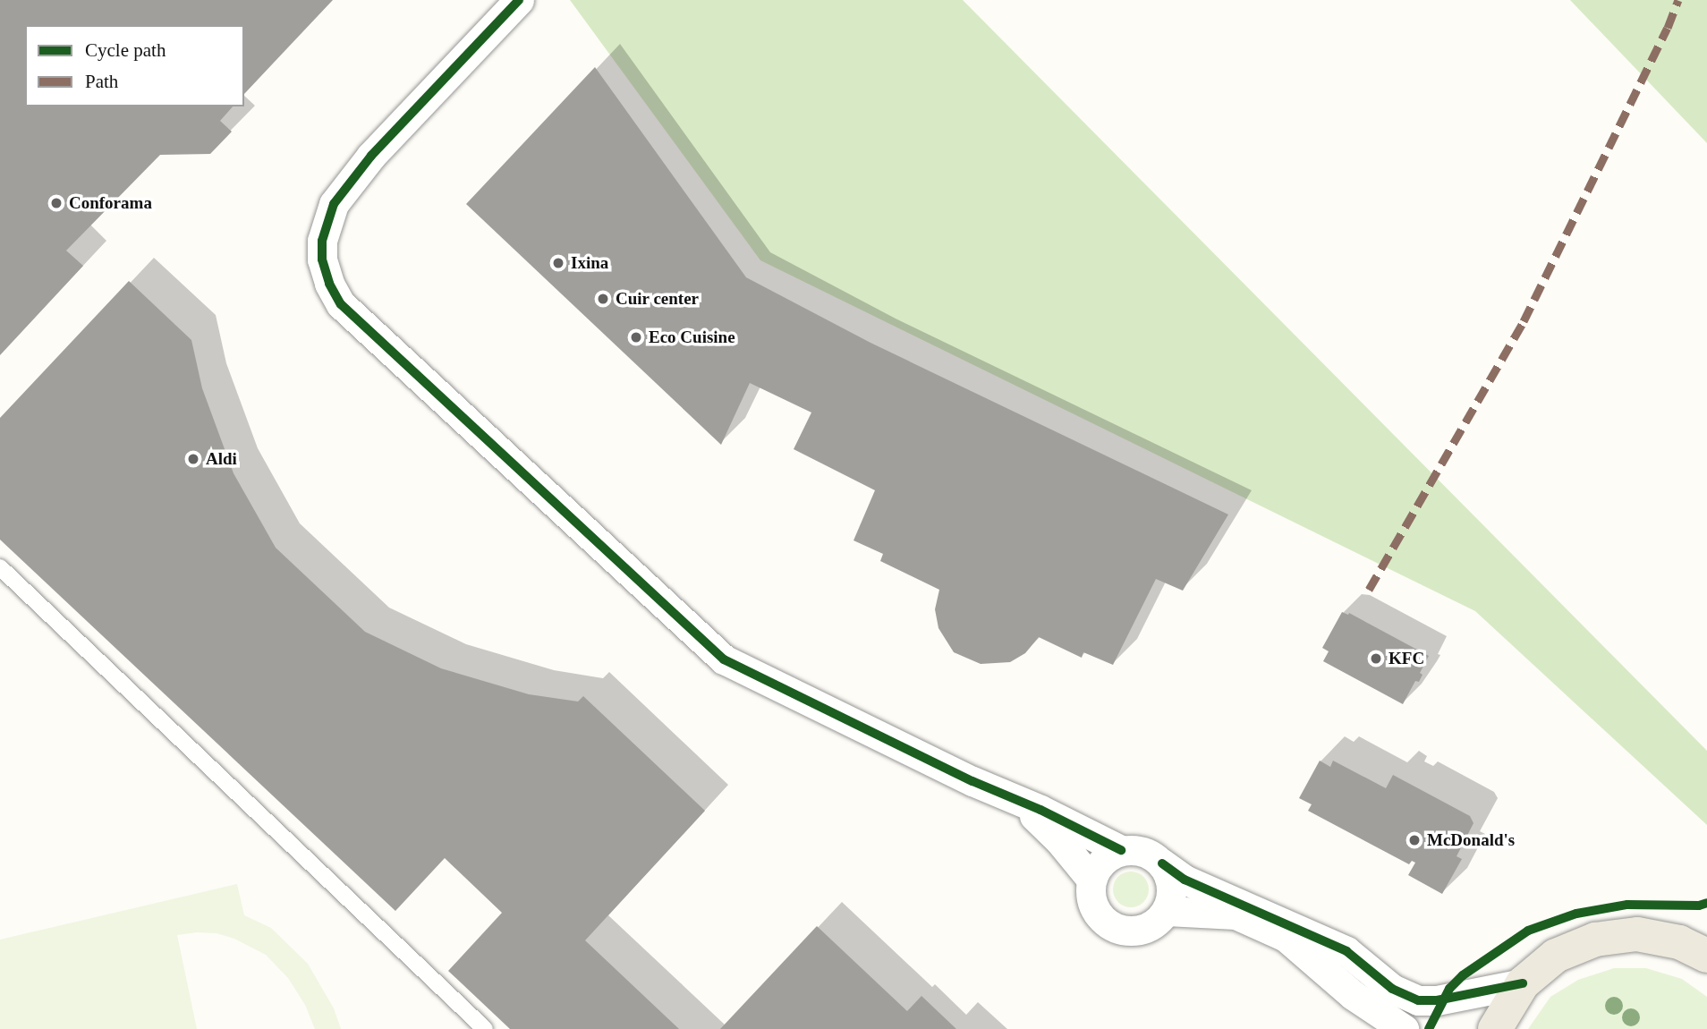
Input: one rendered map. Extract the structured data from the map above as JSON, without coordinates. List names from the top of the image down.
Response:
{
  "places": [
    "Conforama",
    "Ixina",
    "Cuir center",
    "Eco Cuisine",
    "Aldi",
    "KFC",
    "McDonald's"
  ],
  "legend": ["Cycle path", "Path"]
}
